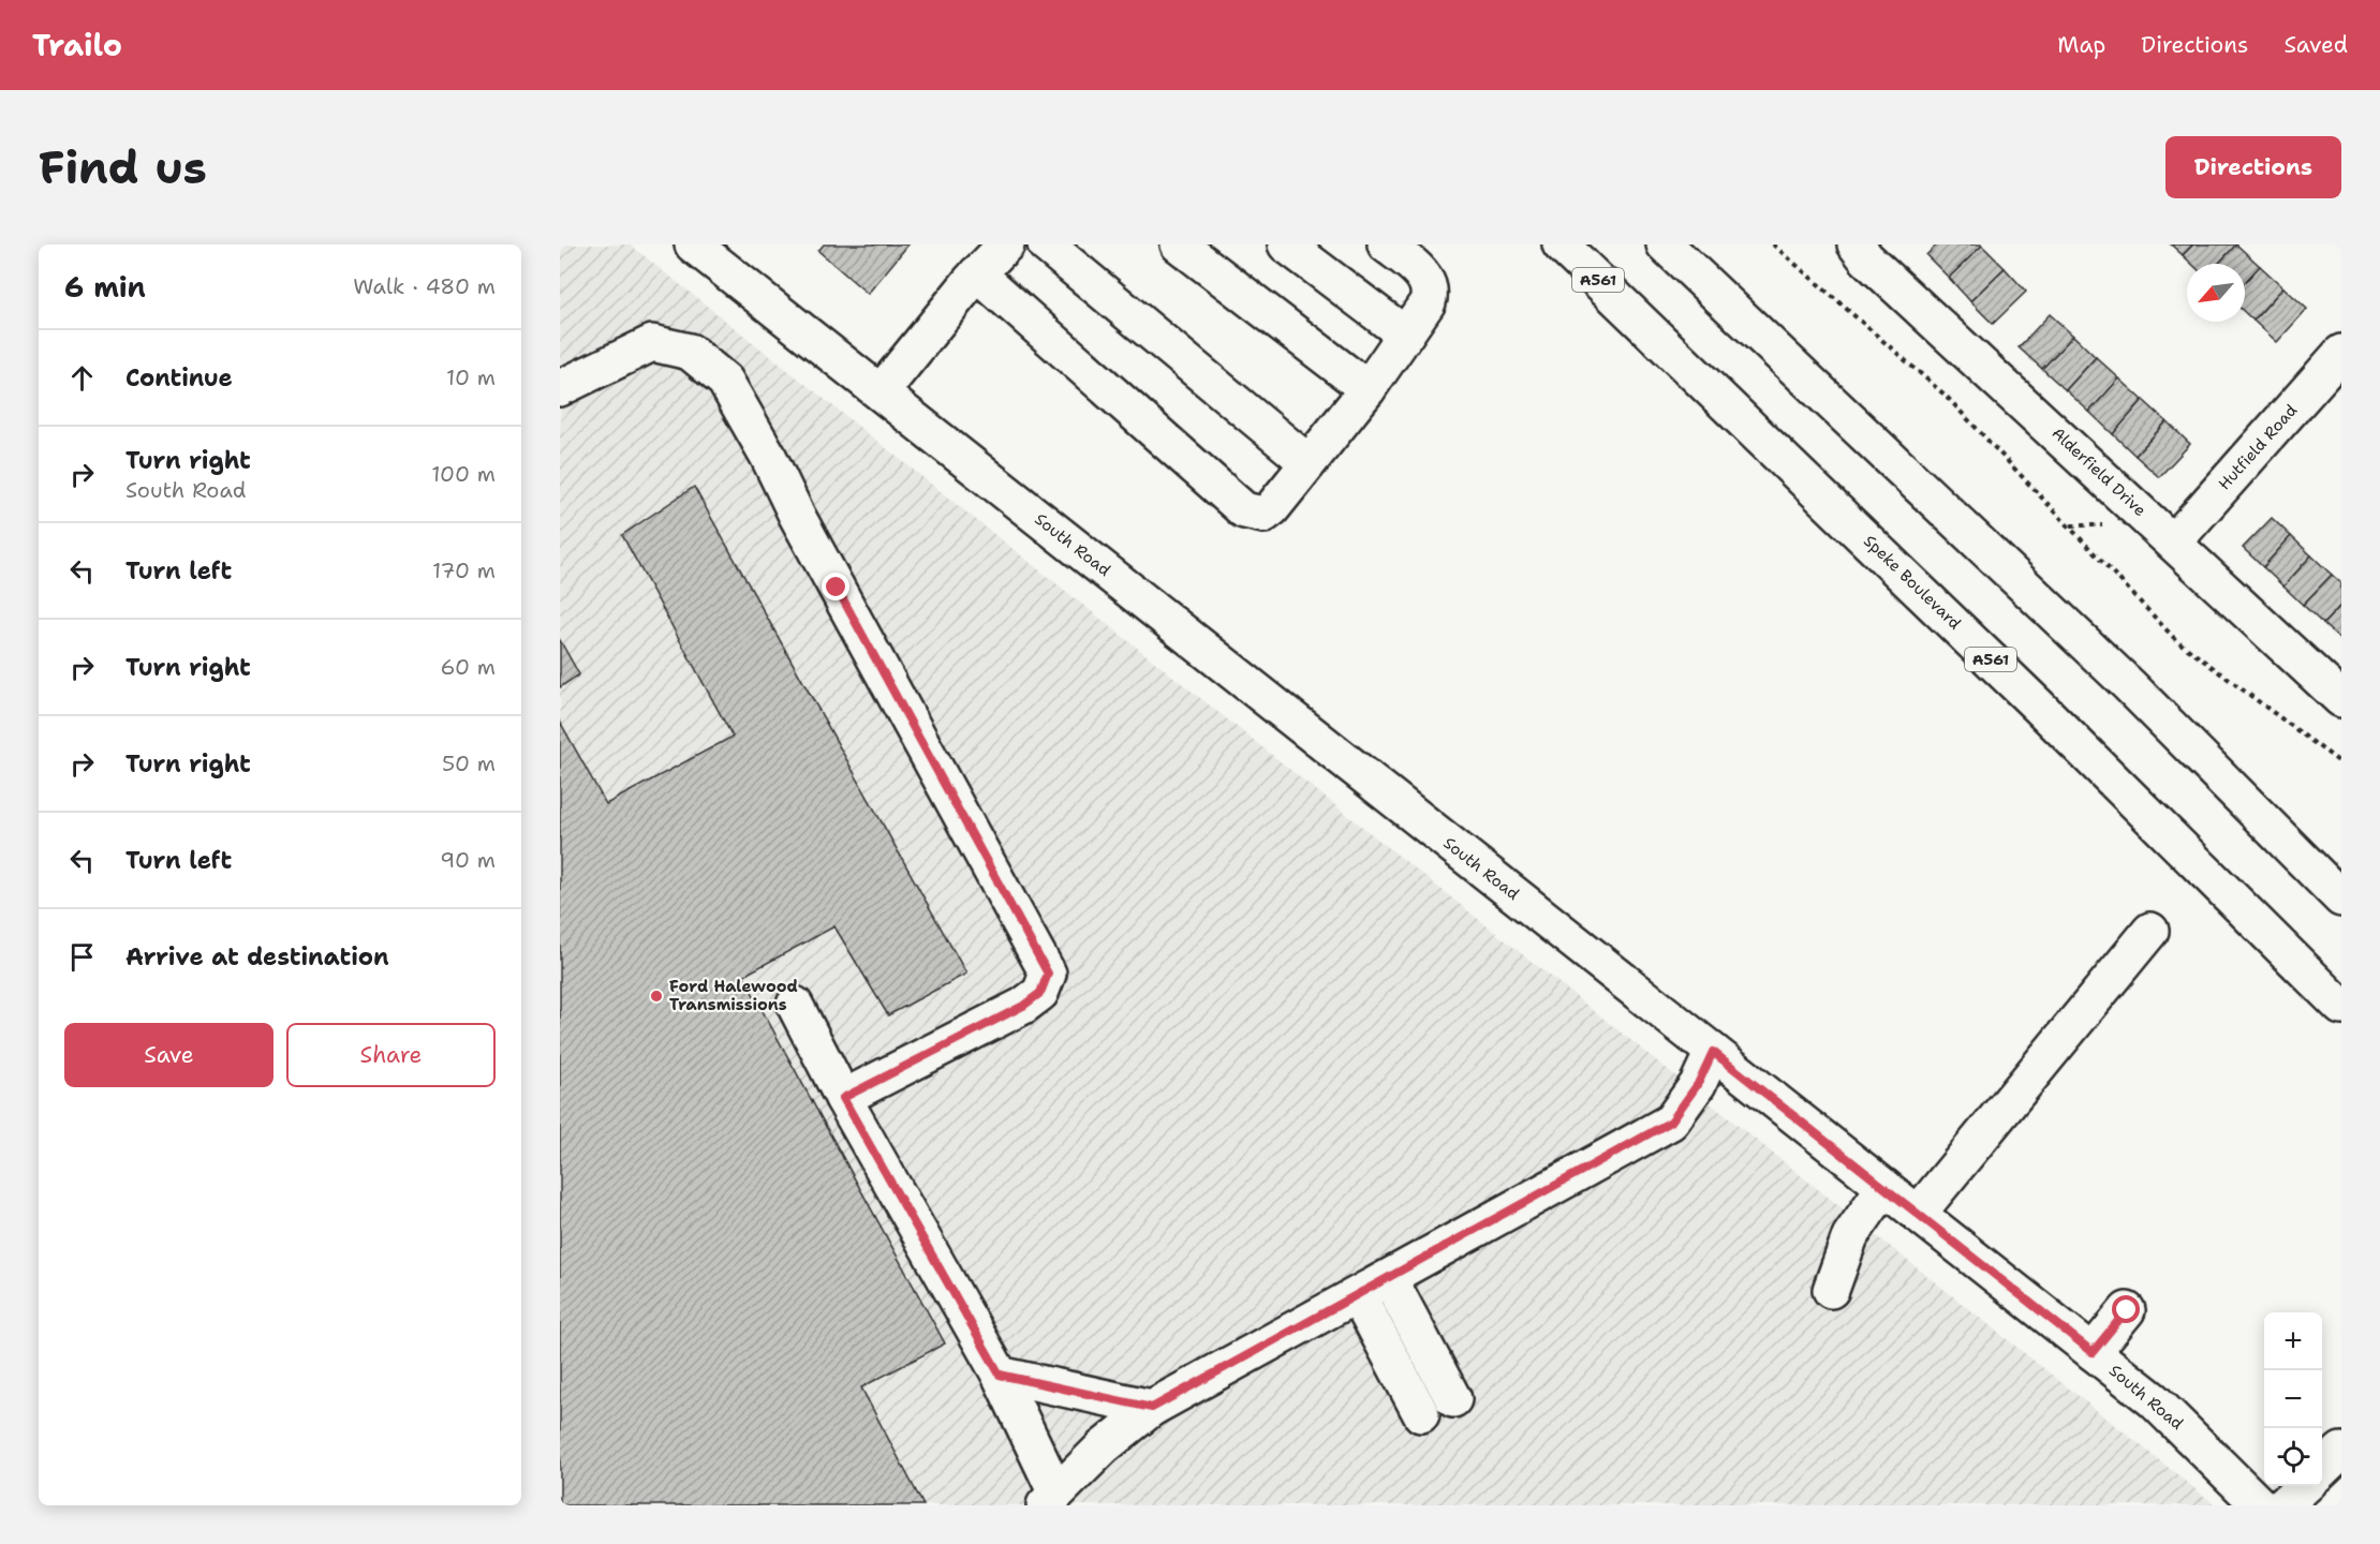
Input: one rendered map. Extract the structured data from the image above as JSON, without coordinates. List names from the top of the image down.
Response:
{
  "streets": {
    "main road": [
      "A561",
      "Hutfield Road",
      "Alderfield Drive",
      "South Road",
      "Speke Boulevard"
    ]
  },
  "crossings": [
    ["Hutfield Road", "Alderfield Drive"]
  ],
  "places": ["Ford Halewood Transmissions"],
  "north": "bottom left",
  "page": {
    "header": "Trailo",
    "nav": ["Map", "Directions", "Saved"],
    "buttons": [
      "Directions",
      ["Save", "Share"]
    ],
    "title": "Find us",
    "heading": ["6 min", "Walk · 480 m"],
    "list": [
      ["Continue", "10 m"],
      ["Turn right", "South Road", "100 m"],
      ["Turn left", "170 m"],
      ["Turn right", "60 m"],
      ["Turn right", "50 m"],
      ["Turn left", "90 m"],
      "Arrive at destination"
    ],
    "map_buttons": ["+", "−"]
  }
}
